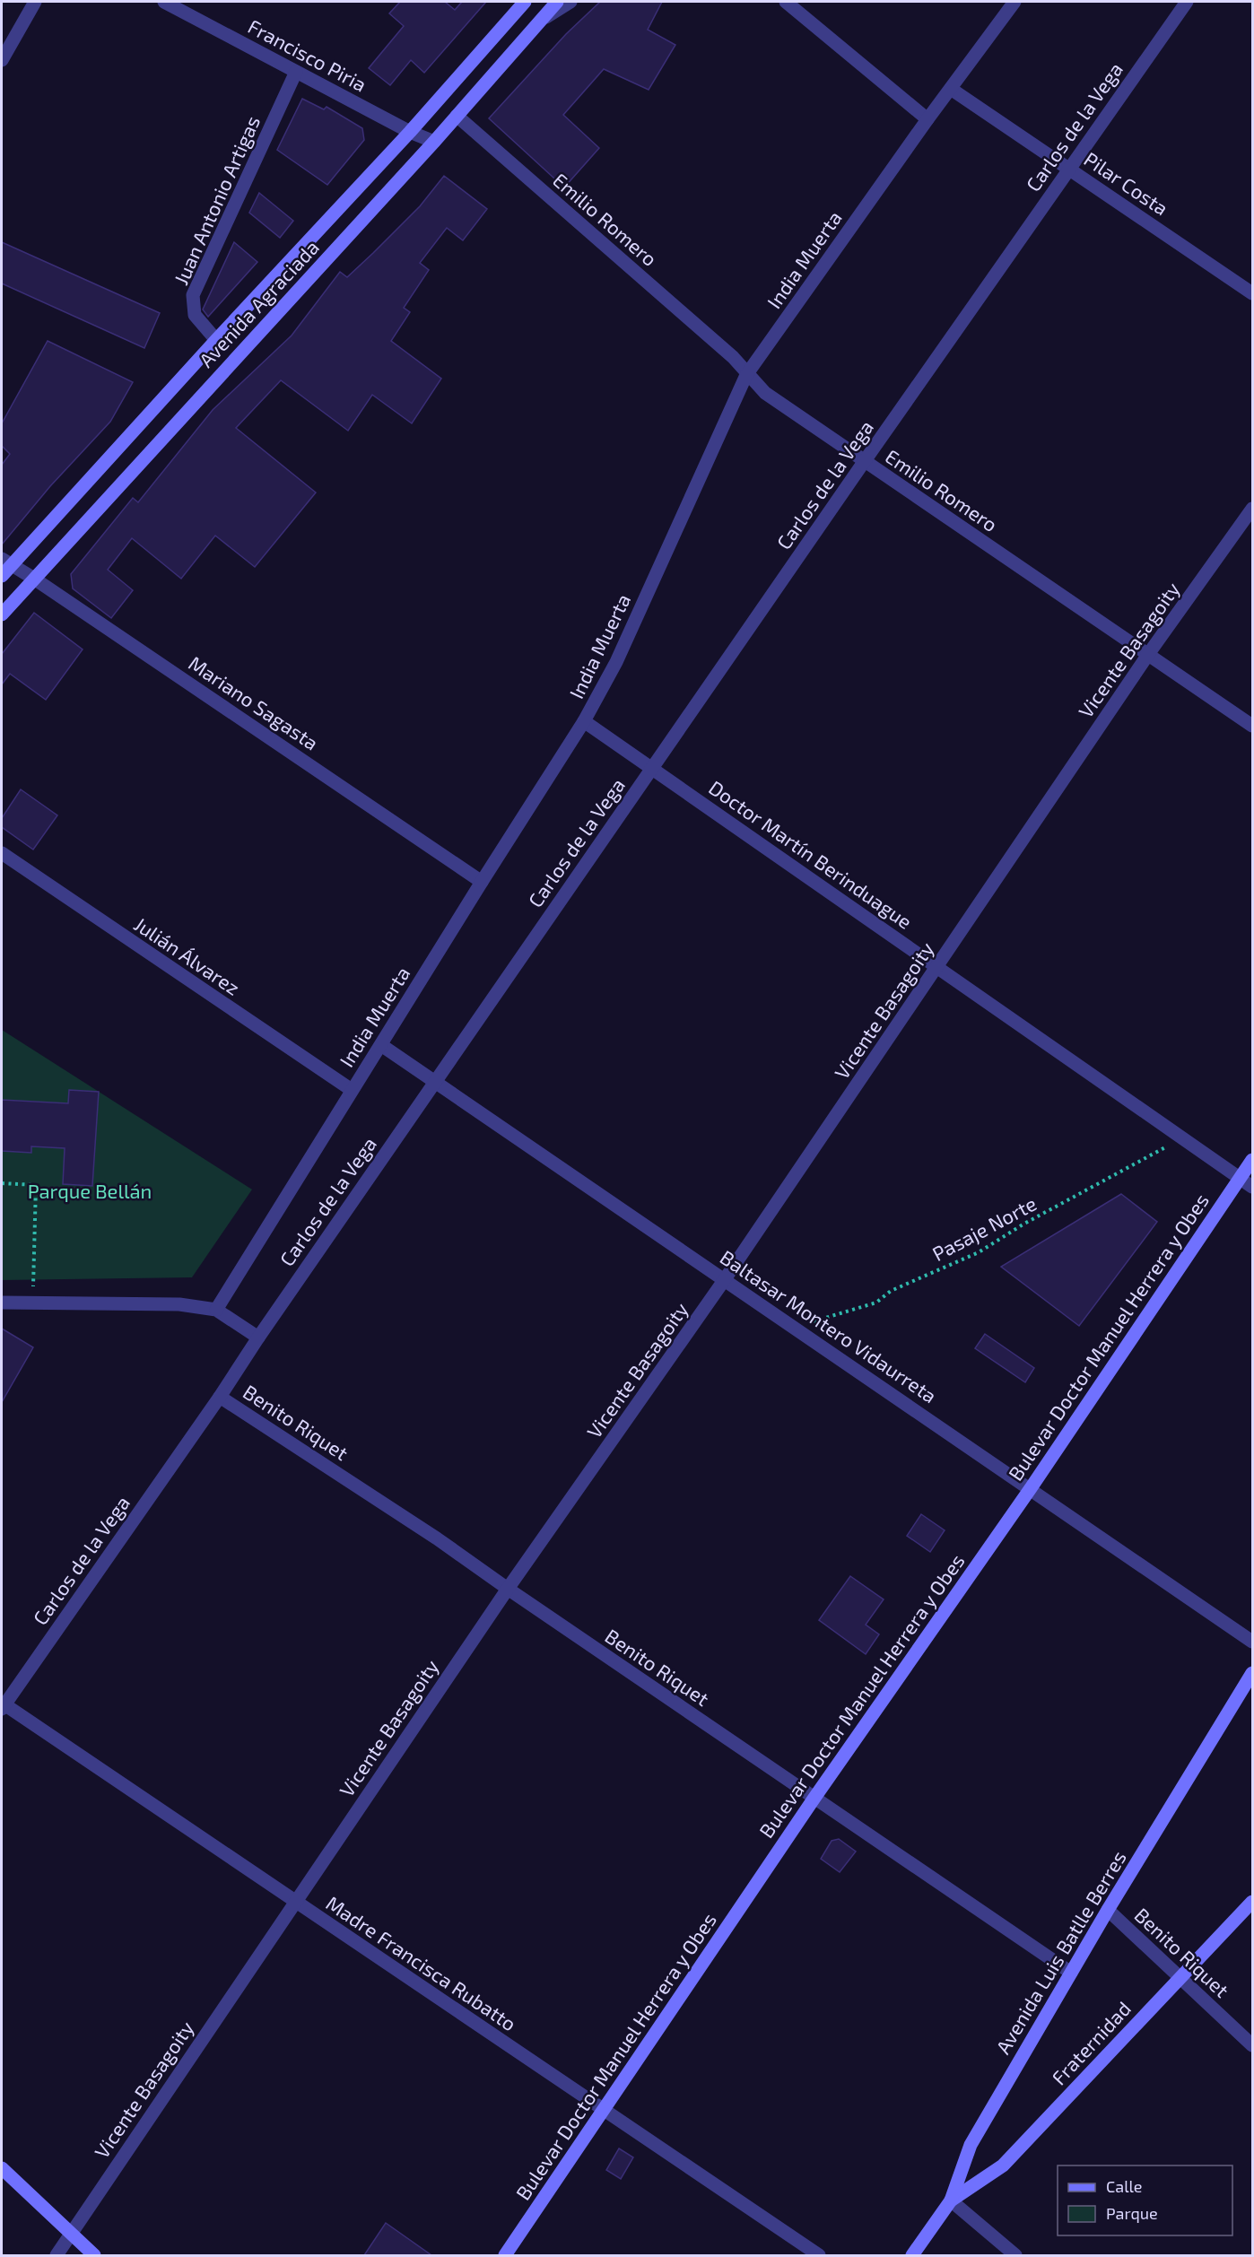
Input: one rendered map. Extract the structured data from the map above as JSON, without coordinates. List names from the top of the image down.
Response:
{
  "streets": {
    "street": [
      "Francisco Piria",
      "Carlos de la Vega",
      "Pilar Costa",
      "Juan Antonio Artigas",
      "Emilio Romero",
      "India Muerta",
      "Avenida Agraciada",
      "Vicente Basagoity",
      "Mariano Sagasta",
      "Doctor Martín Berinduague",
      "Julián Álvarez",
      "Baltasar Montero Vidaurreta",
      "Bulevar Doctor Manuel Herrera y Obes",
      "Benito Riquet",
      "Avenida Luis Batlle Berres",
      "Madre Francisca Rubatto",
      "Fraternidad"
    ],
    "path": ["Pasaje Norte"]
  },
  "crossings": [
    ["Francisco Piria", "Juan Antonio Artigas"],
    ["Francisco Piria", "Avenida Agraciada"],
    ["Carlos de la Vega", "Pilar Costa"],
    ["Carlos de la Vega", "Emilio Romero"],
    ["Carlos de la Vega", "Doctor Martín Berinduague"],
    ["Carlos de la Vega", "Baltasar Montero Vidaurreta"],
    ["Carlos de la Vega", "Benito Riquet"],
    ["Carlos de la Vega", "Madre Francisca Rubatto"],
    ["Pilar Costa", "India Muerta"],
    ["Juan Antonio Artigas", "Avenida Agraciada"],
    ["Emilio Romero", "India Muerta"],
    ["Emilio Romero", "Avenida Agraciada"],
    ["Emilio Romero", "Vicente Basagoity"],
    ["India Muerta", "Mariano Sagasta"],
    ["India Muerta", "Doctor Martín Berinduague"],
    ["India Muerta", "Julián Álvarez"],
    ["India Muerta", "Baltasar Montero Vidaurreta"],
    ["Avenida Agraciada", "Mariano Sagasta"],
    ["Vicente Basagoity", "Doctor Martín Berinduague"],
    ["Vicente Basagoity", "Baltasar Montero Vidaurreta"],
    ["Vicente Basagoity", "Benito Riquet"],
    ["Vicente Basagoity", "Madre Francisca Rubatto"],
    ["Doctor Martín Berinduague", "Pasaje Norte"],
    ["Doctor Martín Berinduague", "Bulevar Doctor Manuel Herrera y Obes"],
    ["Pasaje Norte", "Baltasar Montero Vidaurreta"],
    ["Baltasar Montero Vidaurreta", "Bulevar Doctor Manuel Herrera y Obes"],
    ["Bulevar Doctor Manuel Herrera y Obes", "Benito Riquet"],
    ["Bulevar Doctor Manuel Herrera y Obes", "Madre Francisca Rubatto"],
    ["Benito Riquet", "Avenida Luis Batlle Berres"],
    ["Benito Riquet", "Fraternidad"],
    ["Avenida Luis Batlle Berres", "Fraternidad"]
  ],
  "parks": ["Parque Bellán"],
  "legend": ["Calle", "Parque"]
}
